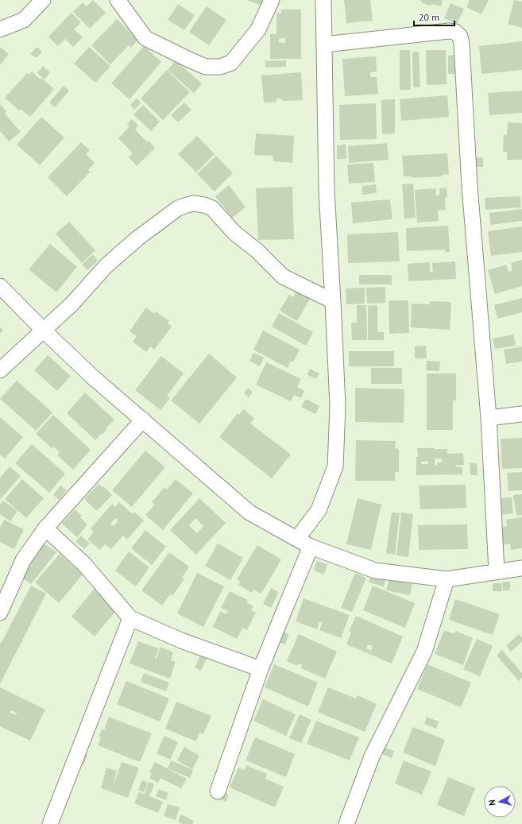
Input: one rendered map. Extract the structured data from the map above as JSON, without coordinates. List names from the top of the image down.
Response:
{
  "scale_bar": "20 m",
  "north": "left"
}
